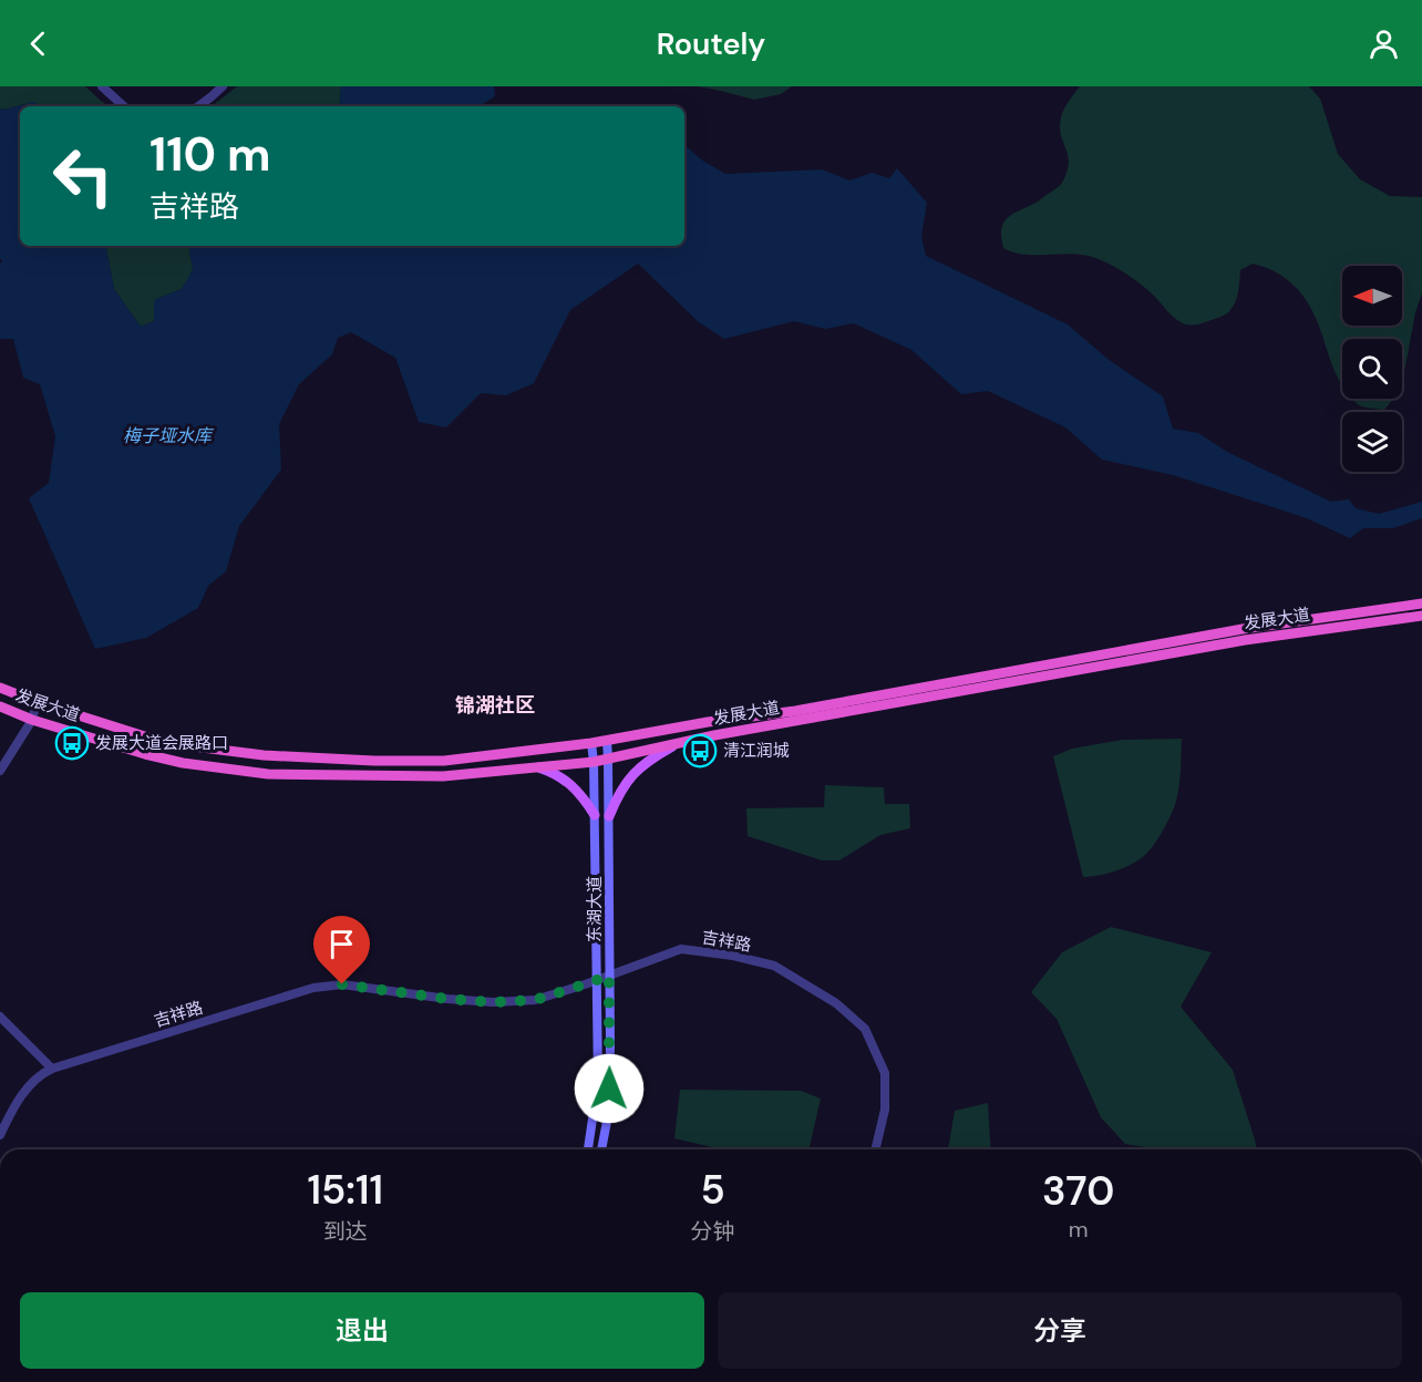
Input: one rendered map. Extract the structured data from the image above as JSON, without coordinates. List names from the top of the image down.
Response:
{
  "streets": {
    "highway": ["发展大道"],
    "main road": ["东湖大道"],
    "street": ["吉祥路"]
  },
  "crossings": [
    ["发展大道", "东湖大道"],
    ["东湖大道", "吉祥路"]
  ],
  "districts": ["锦湖社区"],
  "water": ["梅子垭水库"],
  "places": {
    "bus stop": ["发展大道会展路口", "清江润城"]
  },
  "north": "left",
  "page": {
    "header": "Routely",
    "turn": ["110 m", "吉祥路"],
    "eta": [
      "15:11",
      "到达",
      "5",
      "分钟",
      "370",
      "m"
    ],
    "buttons": ["退出", "分享"]
  }
}
